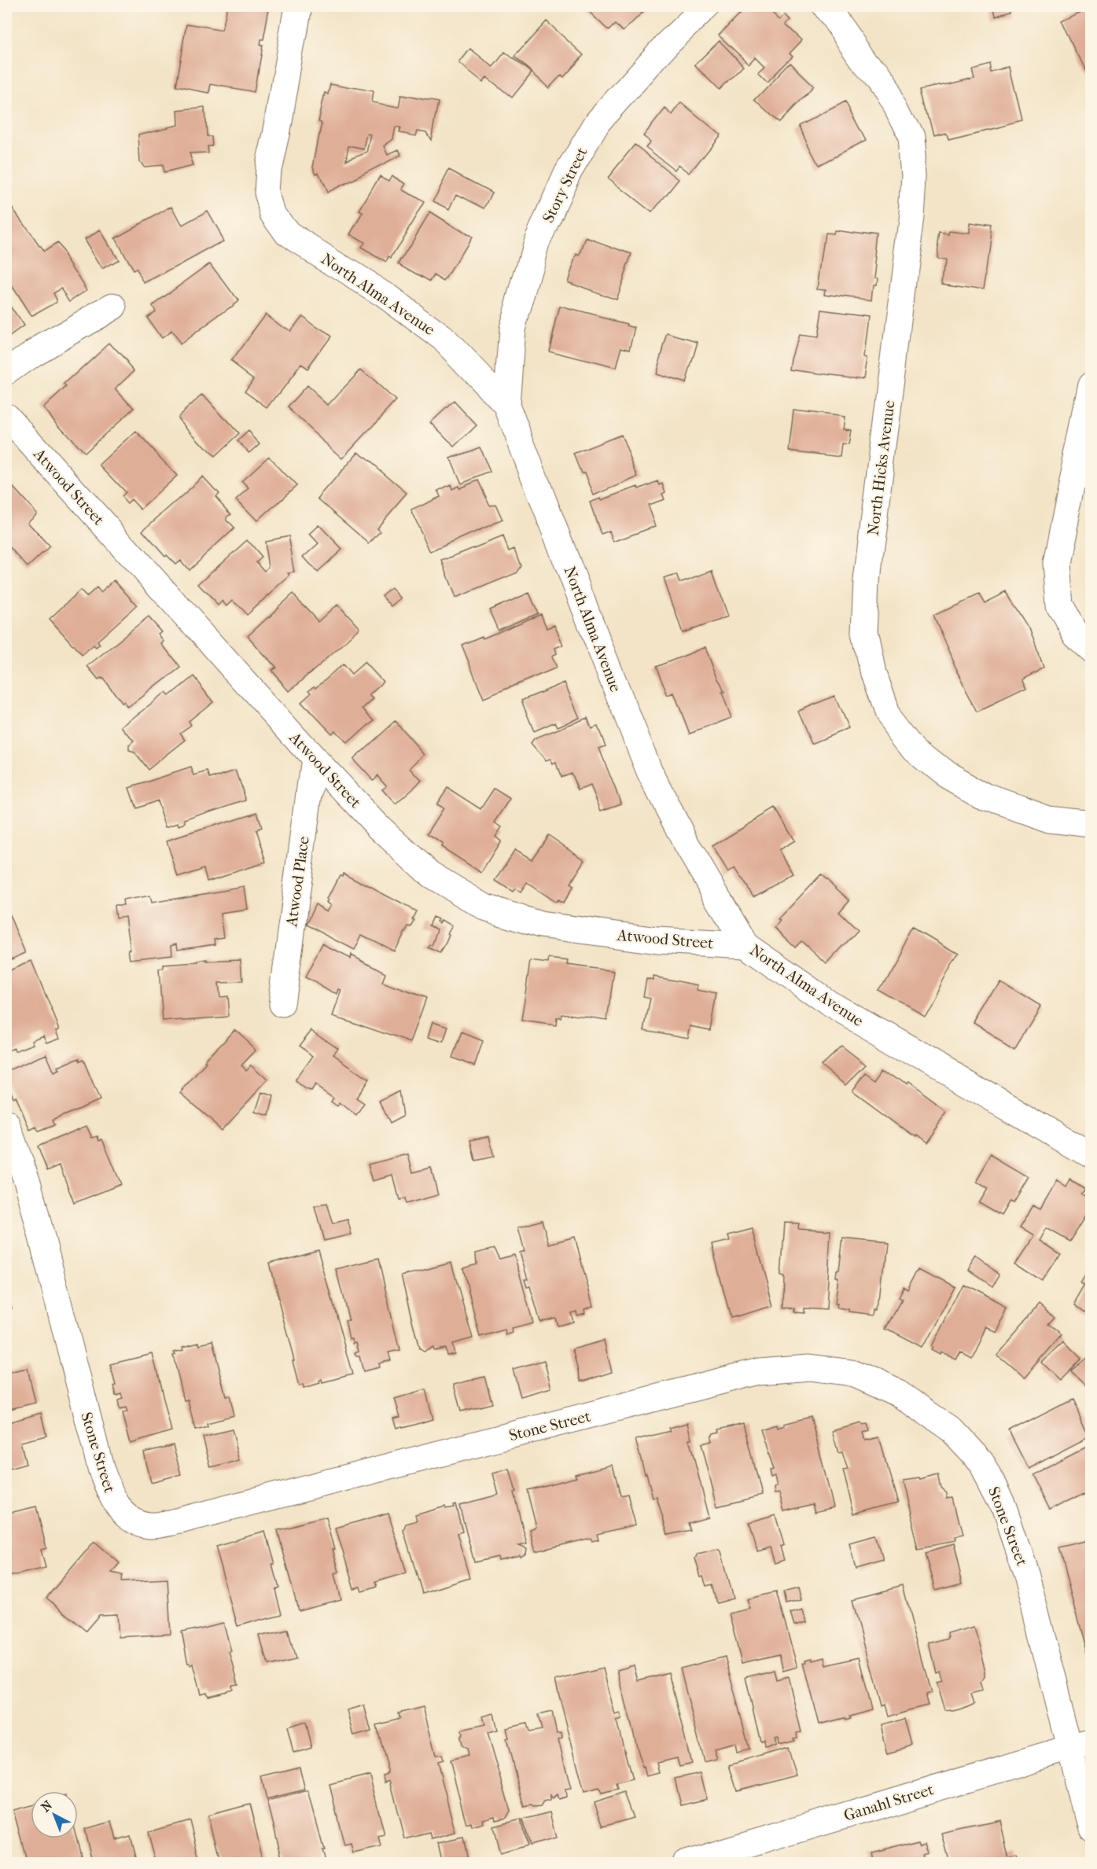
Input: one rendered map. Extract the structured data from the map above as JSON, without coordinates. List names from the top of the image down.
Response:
{
  "streets": {
    "street": [
      "Story Street",
      "North Alma Avenue",
      "North Hicks Avenue",
      "Atwood Street",
      "Atwood Place",
      "Stone Street",
      "Ganahl Street"
    ]
  },
  "crossings": [
    ["Story Street", "North Alma Avenue"],
    ["North Alma Avenue", "Atwood Street"],
    ["Atwood Street", "Atwood Place"],
    ["Stone Street", "Ganahl Street"]
  ],
  "north": "top left"
}
